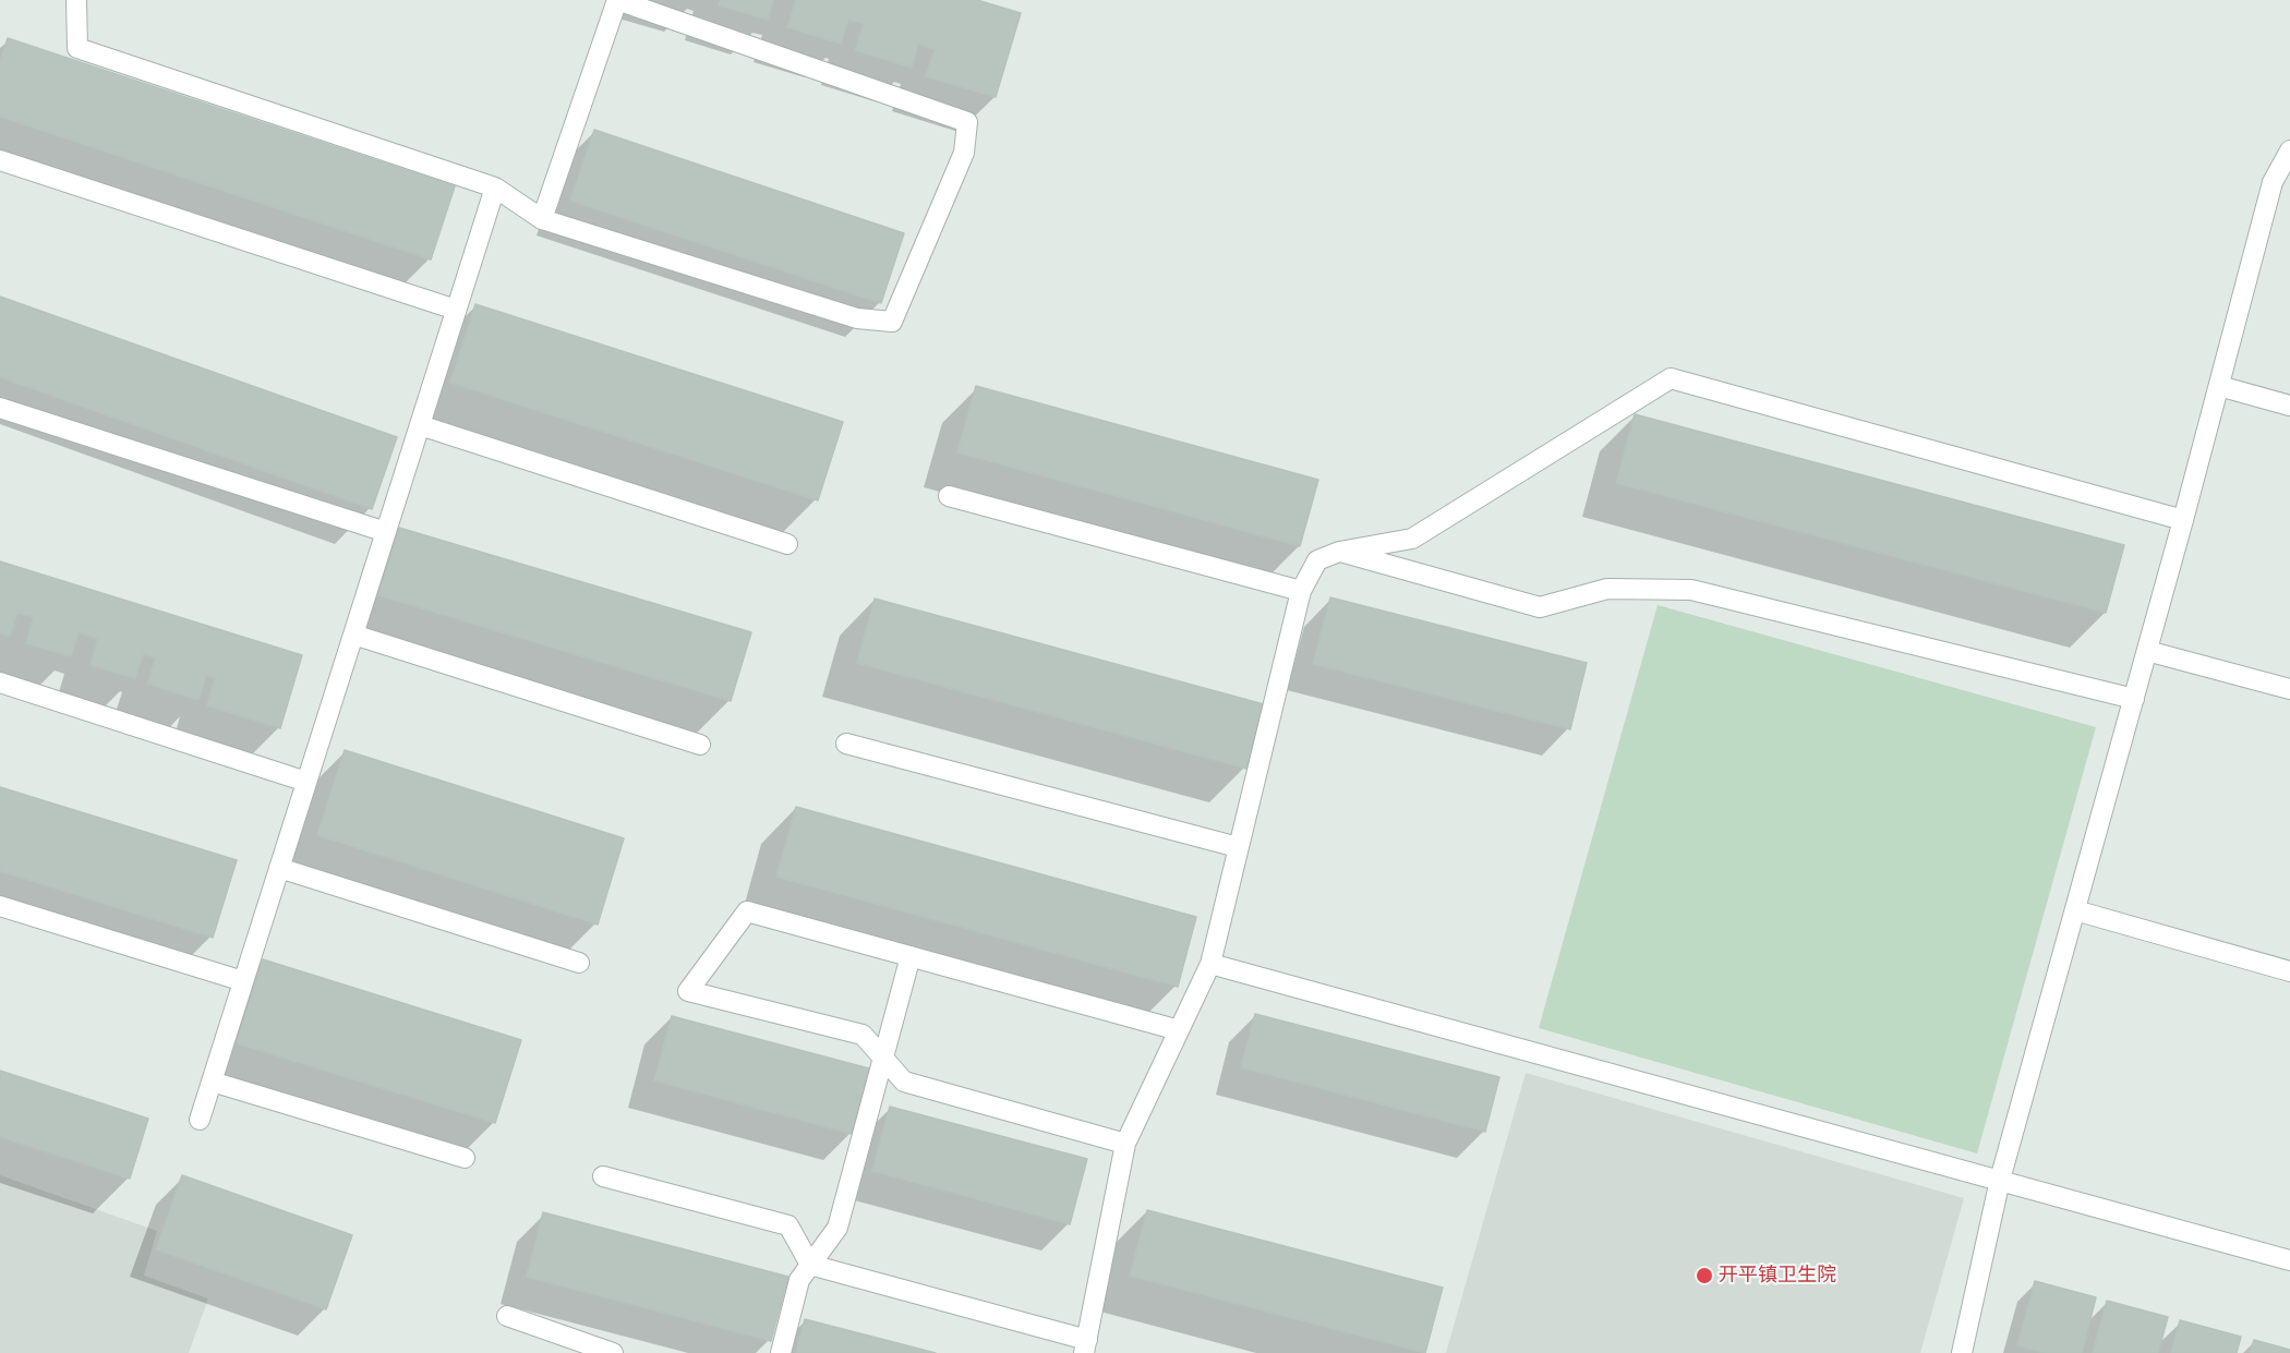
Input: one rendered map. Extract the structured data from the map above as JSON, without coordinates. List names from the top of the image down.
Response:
{
  "places": ["开平镇卫生院"]
}
